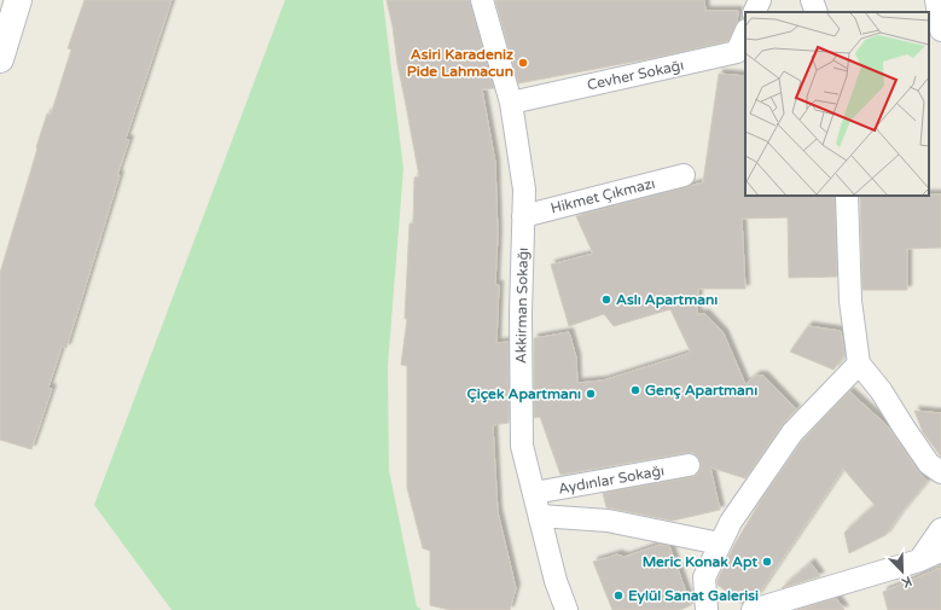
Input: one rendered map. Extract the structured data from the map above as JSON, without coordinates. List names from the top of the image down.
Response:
{
  "streets": {
    "street": [
      "Cevher Sokağı",
      "Hikmet Çıkmazı",
      "Akkirman Sokağı",
      "Aydınlar Sokağı"
    ]
  },
  "crossings": [
    ["Cevher Sokağı", "Akkirman Sokağı"],
    ["Hikmet Çıkmazı", "Akkirman Sokağı"],
    ["Akkirman Sokağı", "Aydınlar Sokağı"]
  ],
  "places": [
    "Asiri Karadeniz Pide Lahmacun",
    "Aslı Apartmanı",
    "Genç Apartmanı",
    "Çiçek Apartmanı",
    "Meric Konak Apt",
    "Eylül Sanat Galerisi"
  ],
  "north": "bottom right"
}
